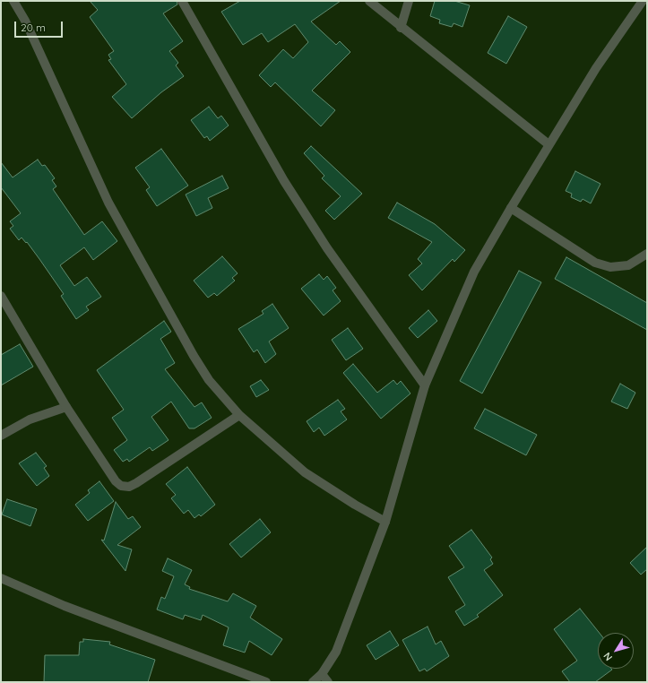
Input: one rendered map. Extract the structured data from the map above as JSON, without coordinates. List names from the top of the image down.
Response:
{
  "scale_bar": "20 m",
  "north": "bottom left"
}
